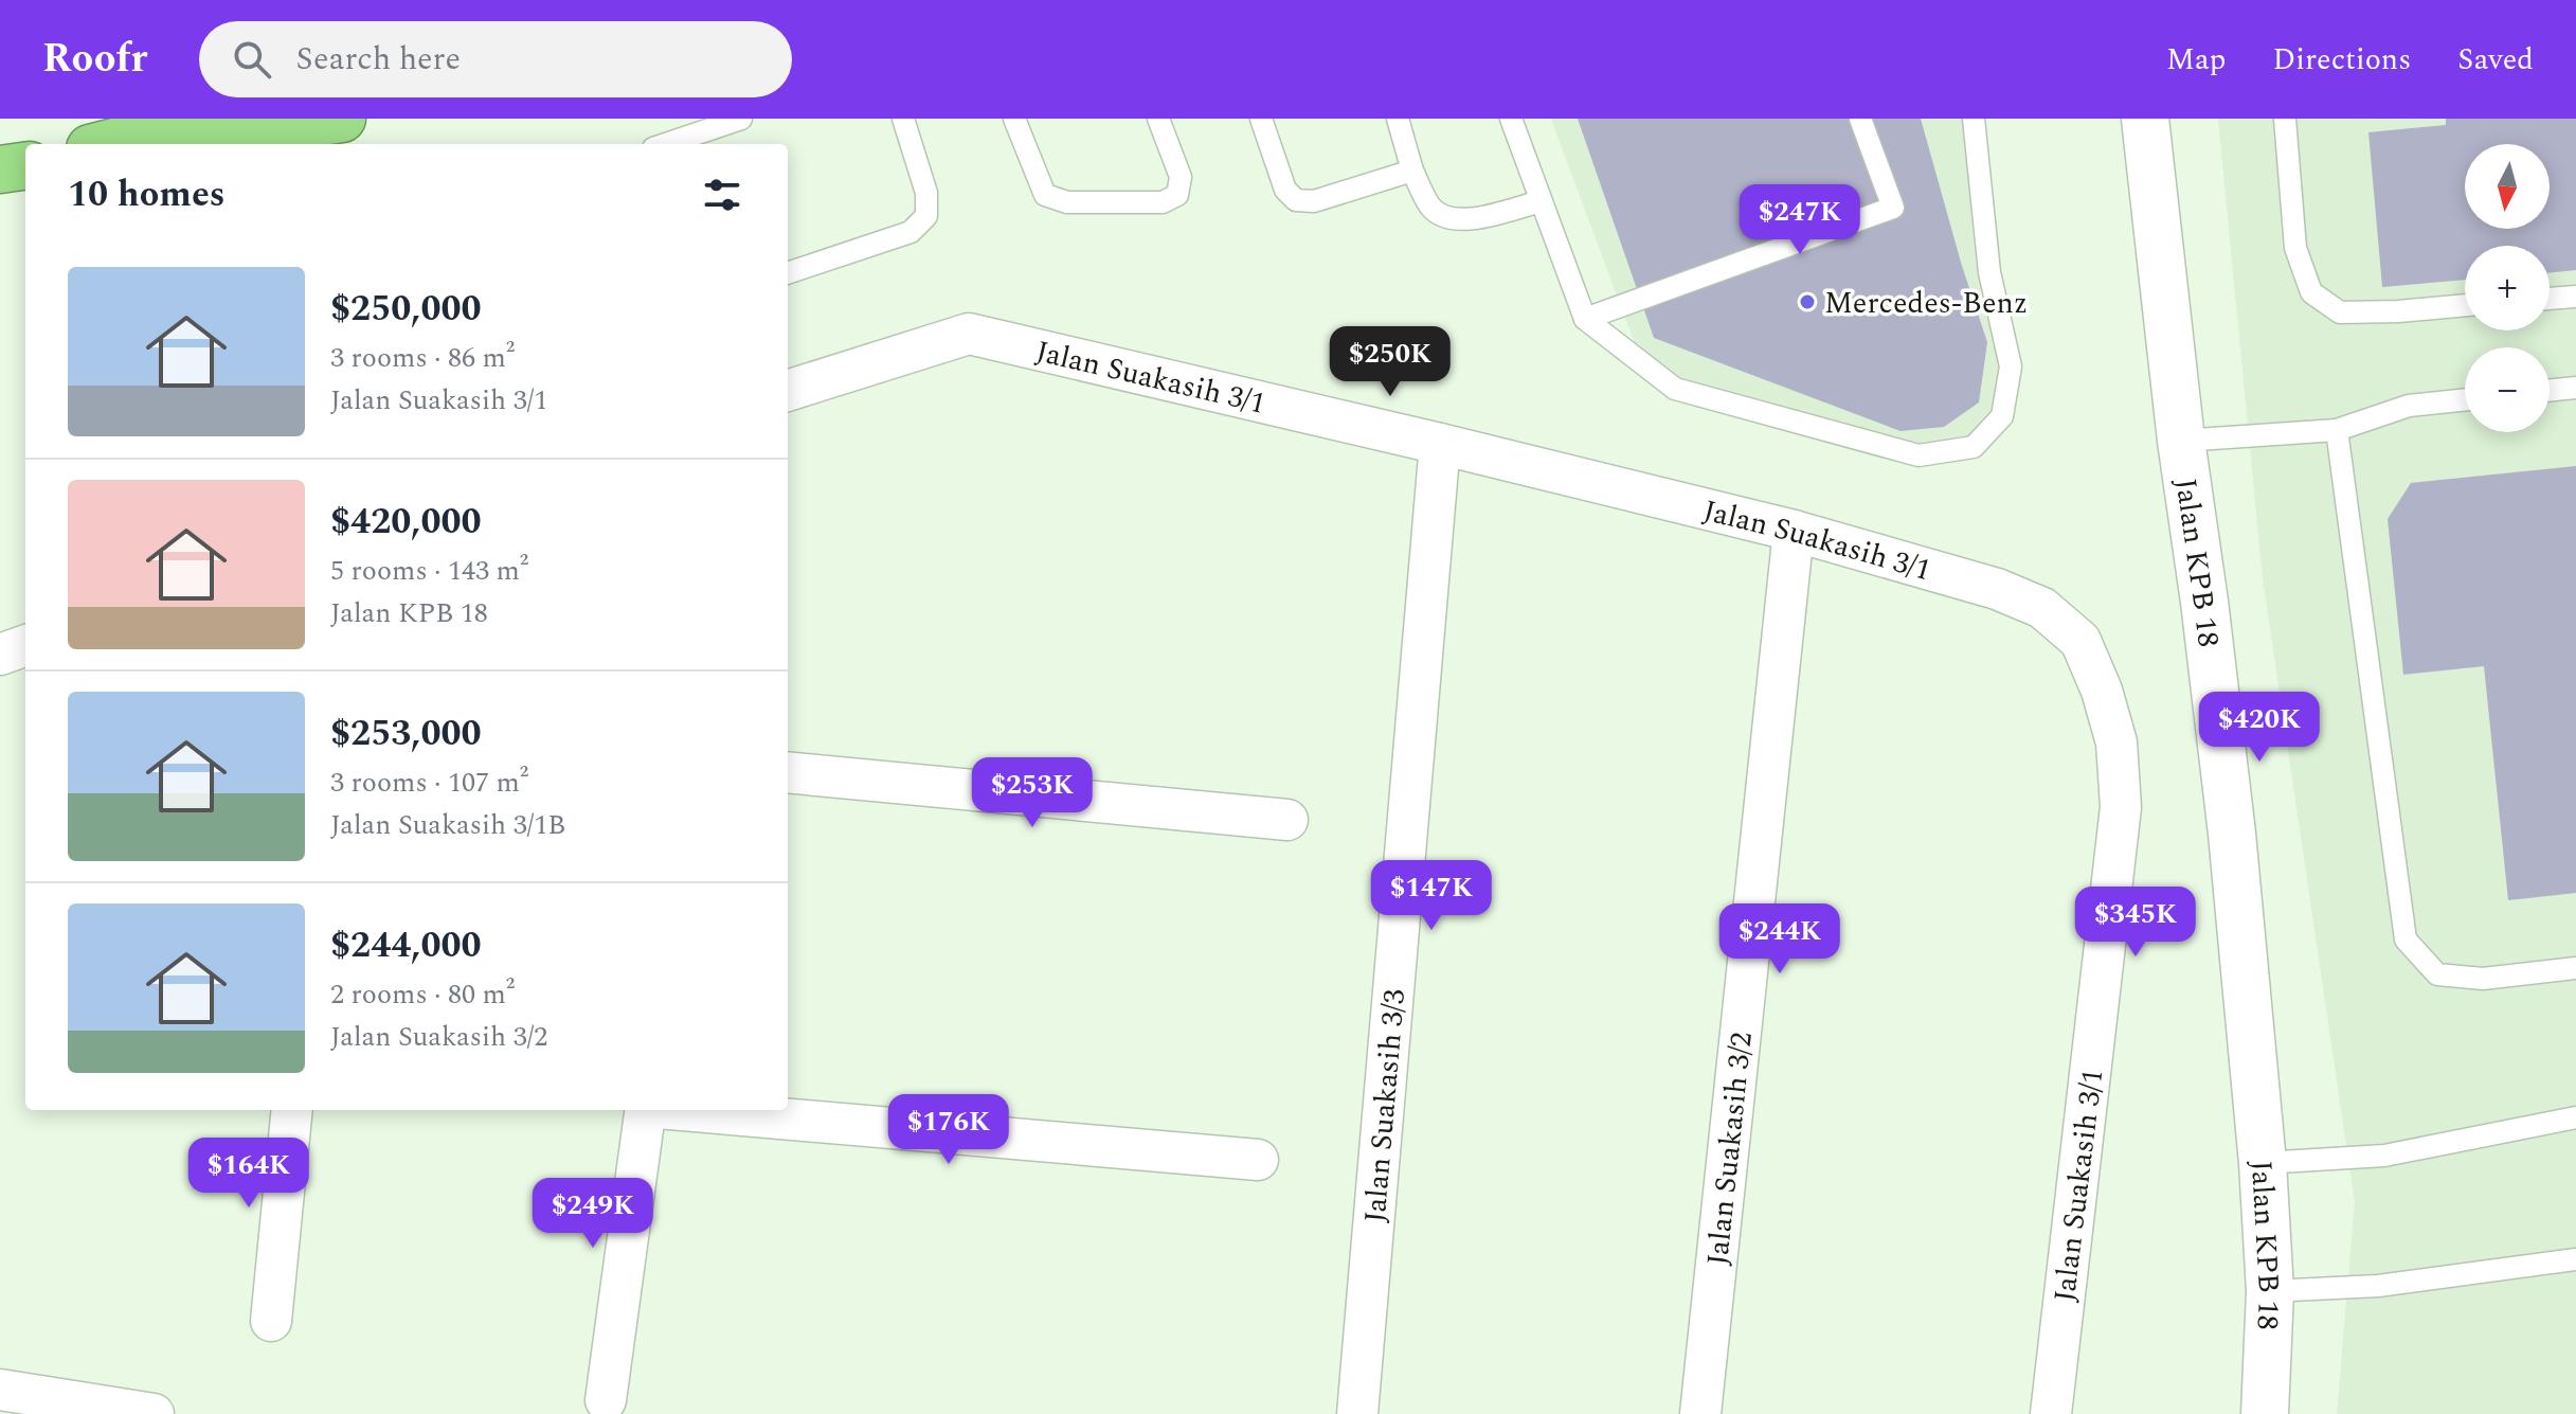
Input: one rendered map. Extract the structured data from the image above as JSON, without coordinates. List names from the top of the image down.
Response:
{
  "streets": {
    "street": [
      "Jalan Suakasih 3/1",
      "Jalan KPB 18",
      "Jalan Suakasih 3/3",
      "Jalan Suakasih 3/2"
    ]
  },
  "crossings": [
    ["Jalan Suakasih 3/1", "Jalan Suakasih 3/3"],
    ["Jalan Suakasih 3/1", "Jalan Suakasih 3/2"]
  ],
  "places": ["Mercedes-Benz"],
  "north": "bottom",
  "page": {
    "header": "Roofr",
    "search": "Search here",
    "nav": ["Map", "Directions", "Saved"],
    "map_buttons": ["+", "−"],
    "heading": "10 homes",
    "price": [
      "$247K",
      "$250K",
      "$420K",
      "$253K",
      "$147K",
      "$345K",
      "$244K",
      "$176K",
      "$164K",
      "$249K"
    ],
    "list": [
      {
        "name": "$250,000",
        "note": "3 rooms · 86 m² · Jalan Suakasih 3/1"
      },
      {
        "name": "$420,000",
        "note": "5 rooms · 143 m² · Jalan KPB 18"
      },
      {
        "name": "$253,000",
        "note": "3 rooms · 107 m² · Jalan Suakasih 3/1B"
      },
      {
        "name": "$244,000",
        "note": "2 rooms · 80 m² · Jalan Suakasih 3/2"
      }
    ]
  }
}
